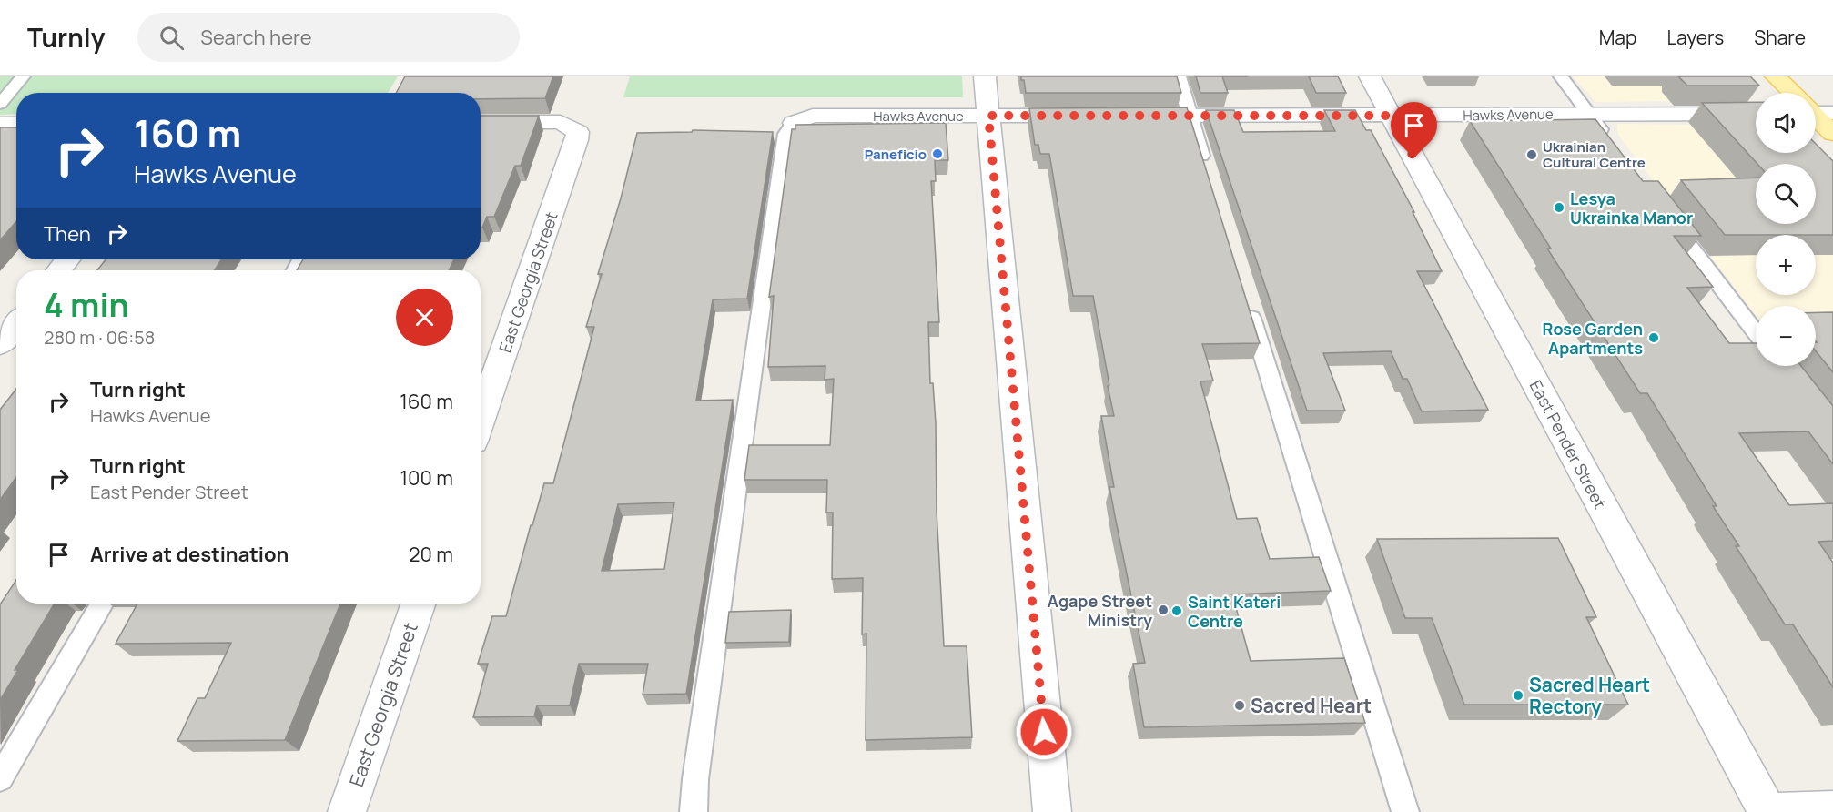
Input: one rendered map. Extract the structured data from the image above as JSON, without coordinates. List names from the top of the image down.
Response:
{
  "streets": {
    "street": ["Hawks Avenue", "East Georgia Street", "East Pender Street"]
  },
  "crossings": [
    ["Hawks Avenue", "East Pender Street"]
  ],
  "places": [
    "Paneficio",
    "Ukrainian Cultural Centre",
    "Lesya Ukrainka Manor",
    "Rose Garden Apartments",
    "Agape Street Ministry",
    "Saint Kateri Centre",
    "Sacred Heart Rectory",
    "Sacred Heart"
  ],
  "page": {
    "header": "Turnly",
    "search": "Search here",
    "nav": ["Map", "Layers", "Share"],
    "map_buttons": ["+", "−"],
    "turn": ["160 m", "Hawks Avenue"],
    "then": "Then",
    "heading": ["4 min", "280 m · 06:58"],
    "list": [
      {
        "name": "Turn right",
        "note": "Hawks Avenue",
        "value": "160 m"
      },
      {
        "name": "Turn right",
        "note": "East Pender Street",
        "value": "100 m"
      },
      {
        "name": "Arrive at destination",
        "value": "20 m"
      }
    ]
  }
}
